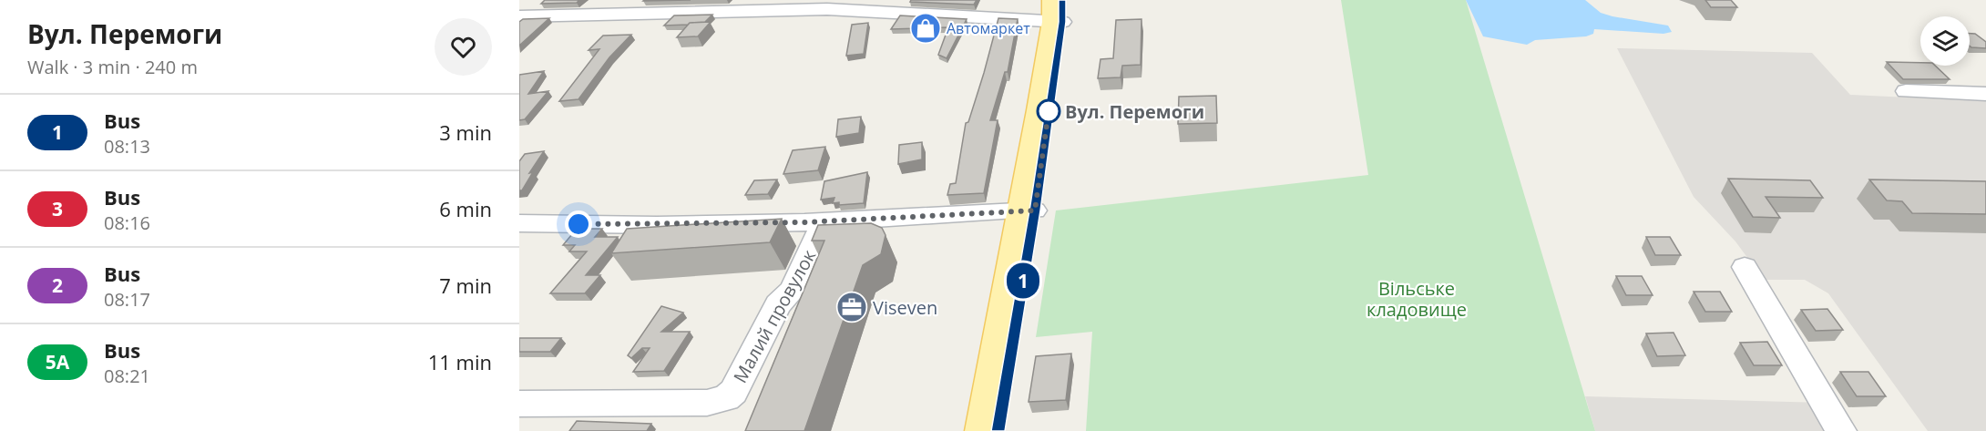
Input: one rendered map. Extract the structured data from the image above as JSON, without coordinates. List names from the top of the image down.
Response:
{
  "streets": {
    "street": ["Малий провулок"]
  },
  "parks": ["Вільське кладовище"],
  "places": {
    "shop": ["Автомаркет"],
    "other": ["Вул. Перемоги"],
    "office": ["Viseven"]
  },
  "lines": ["bus line 1"],
  "page": {
    "heading": ["Вул. Перемоги", "Walk · 3 min · 240 m"],
    "on_map": "1",
    "list": [
      {
        "mark": "1",
        "name": "Bus",
        "note": "08:13",
        "value": "3 min"
      },
      {
        "mark": "3",
        "name": "Bus",
        "note": "08:16",
        "value": "6 min"
      },
      {
        "mark": "2",
        "name": "Bus",
        "note": "08:17",
        "value": "7 min"
      },
      {
        "mark": "5А",
        "name": "Bus",
        "note": "08:21",
        "value": "11 min"
      }
    ]
  }
}
